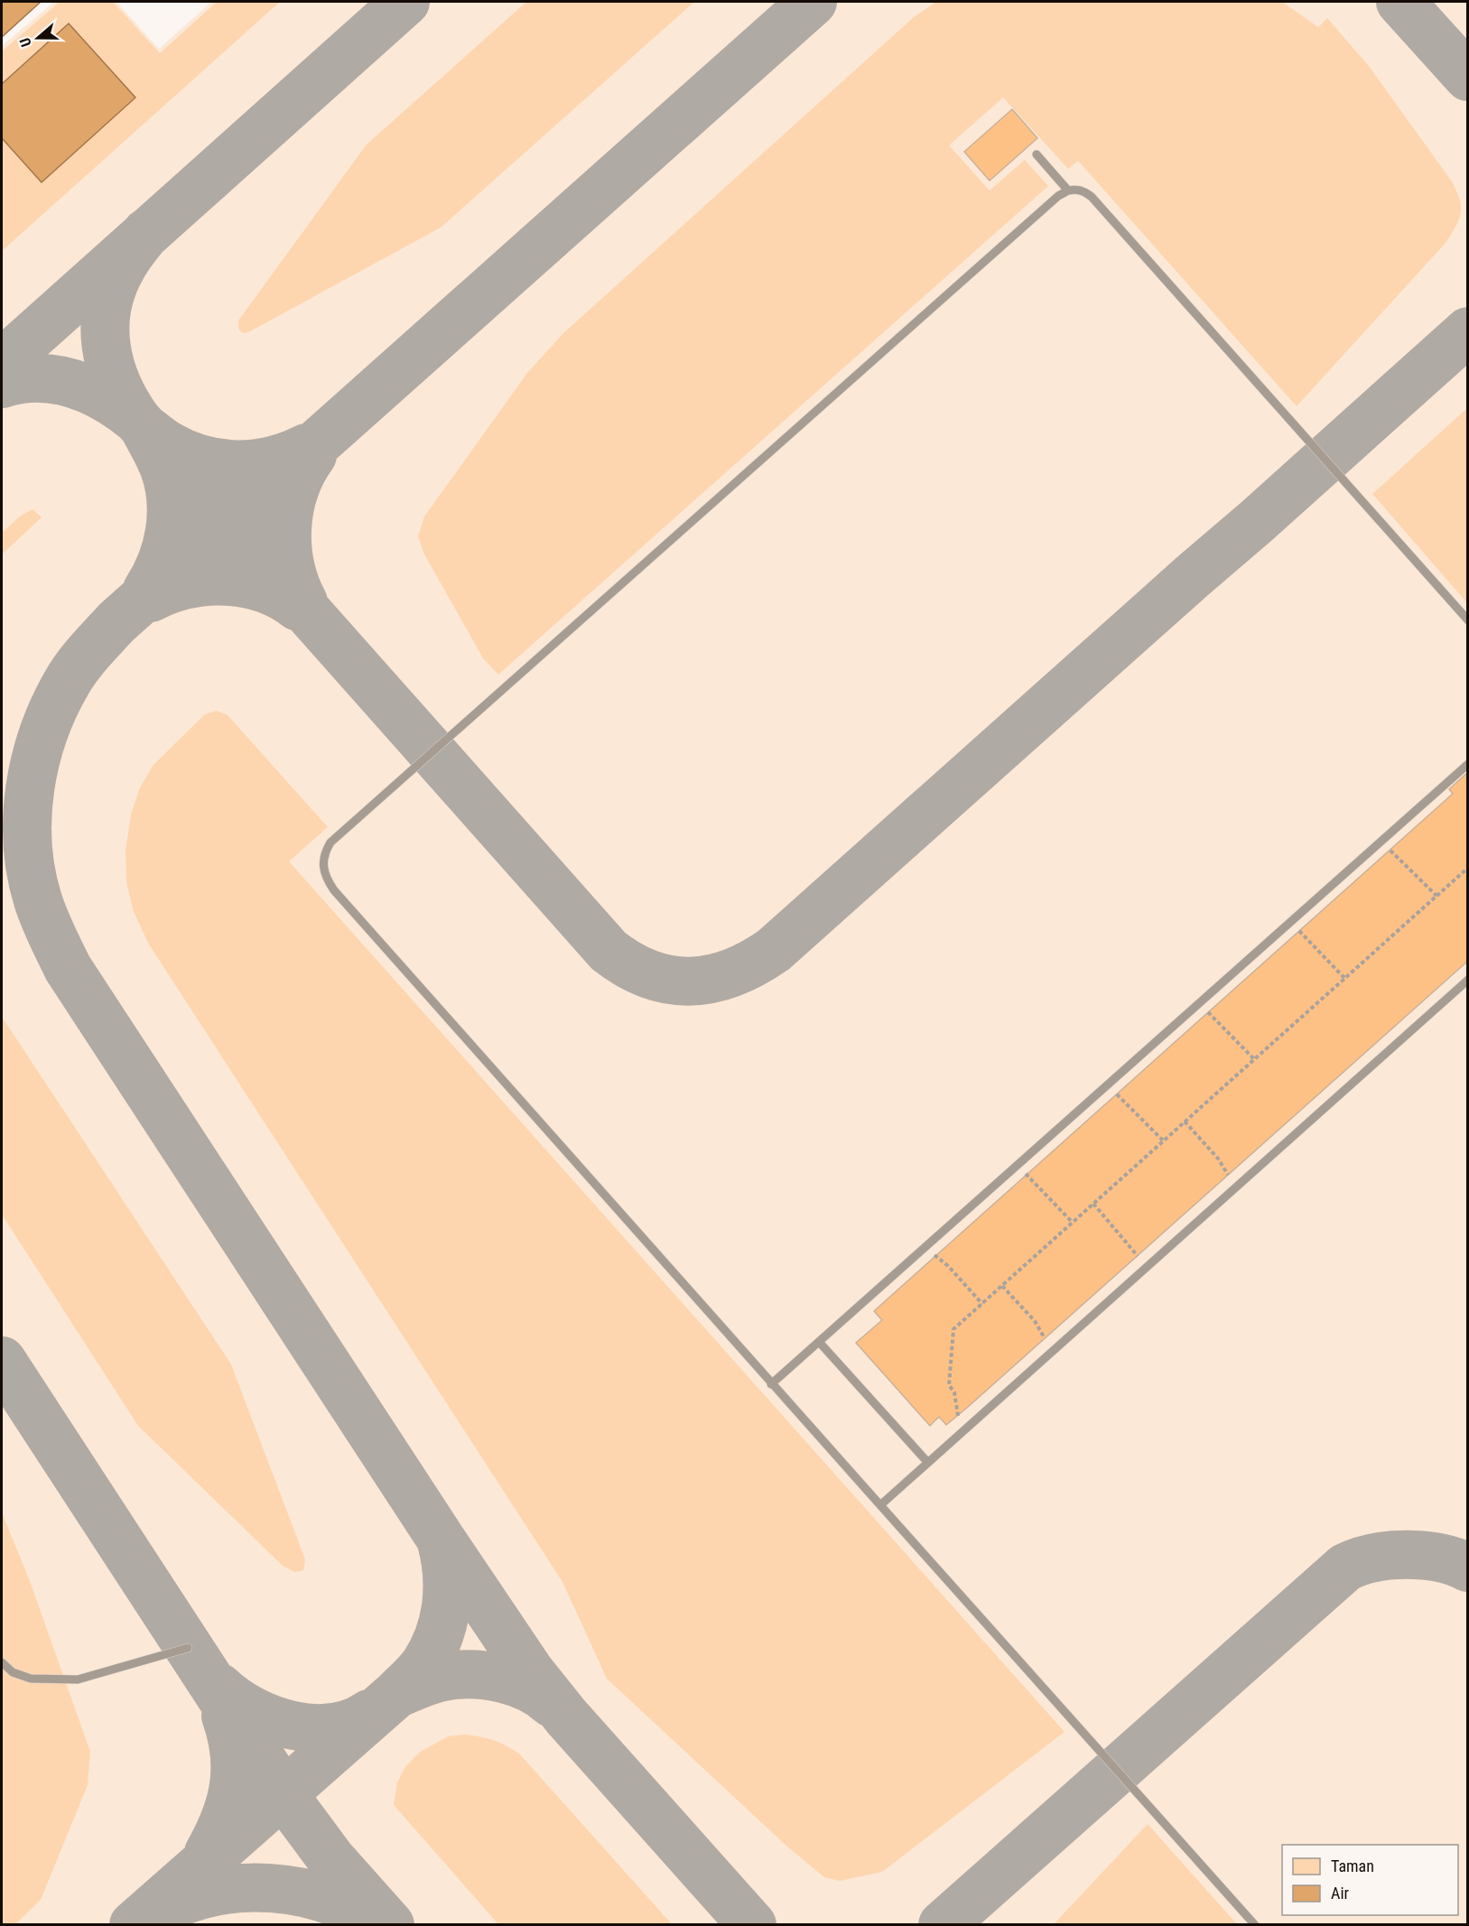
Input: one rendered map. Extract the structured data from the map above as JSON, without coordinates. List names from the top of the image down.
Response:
{
  "legend": ["Taman", "Air"],
  "north": "left"
}
